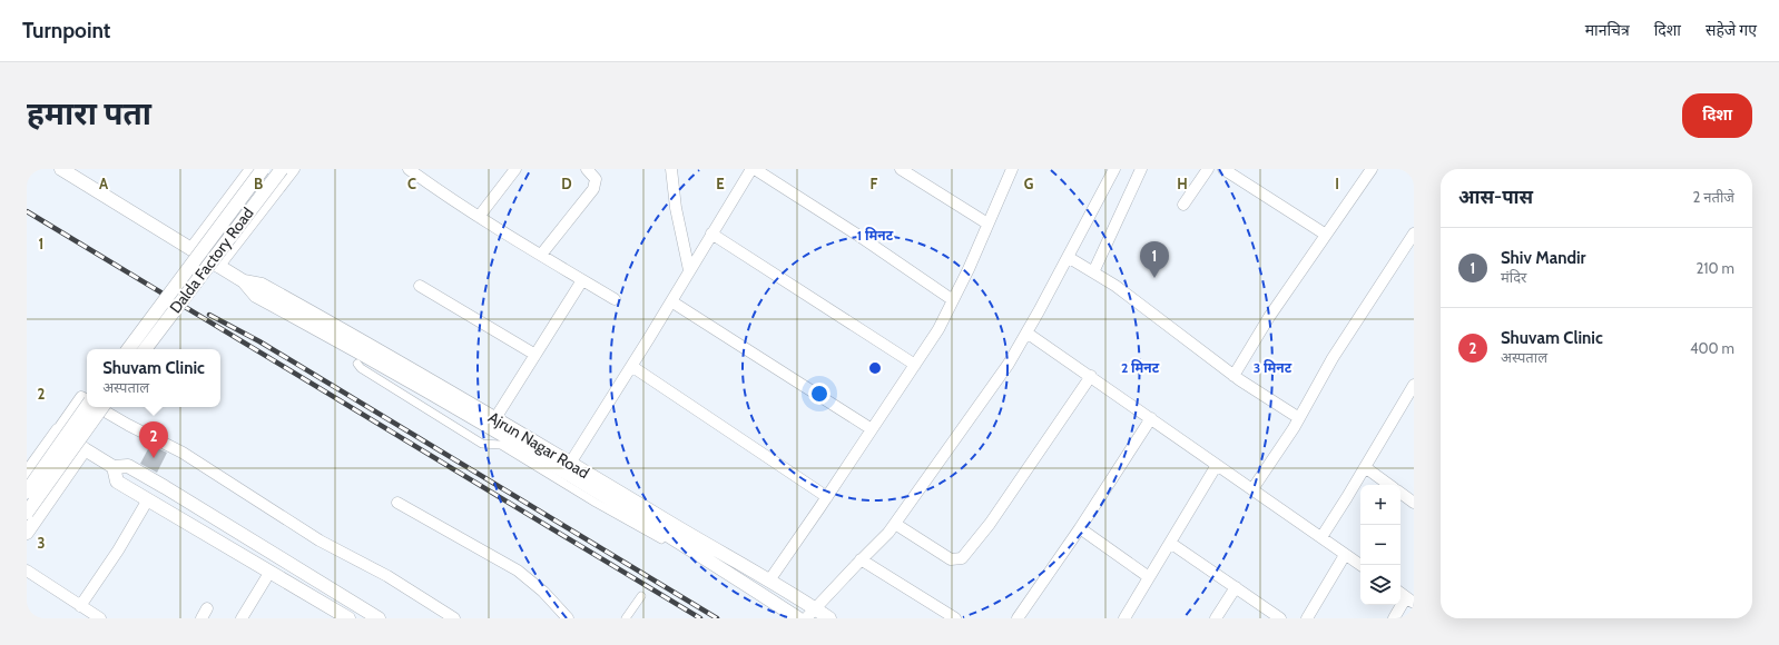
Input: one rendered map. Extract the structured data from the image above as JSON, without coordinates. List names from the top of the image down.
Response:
{
  "streets": {
    "street": ["Dalda Factory Road", "Ajrun Nagar Road"]
  },
  "page": {
    "header": "Turnpoint",
    "nav": ["मानचित्र", "दिशा", "सहेजे गए"],
    "buttons": "दिशा",
    "title": "हमारा पता",
    "heading": ["आस-पास", "2 नतीजे"],
    "list": [
      {
        "mark": "1",
        "name": "Shiv Mandir",
        "note": "मंदिर",
        "value": "210 m"
      },
      {
        "mark": "2",
        "name": "Shuvam Clinic",
        "note": "अस्पताल",
        "value": "400 m"
      }
    ],
    "pins": ["1", "2"],
    "popup": ["Shuvam Clinic", "अस्पताल"],
    "map_buttons": ["+", "−"]
  },
  "grid": {
    "columns": [
      "A",
      "B",
      "C",
      "D",
      "E",
      "F",
      "G",
      "H",
      "I"
    ],
    "rows": ["1", "2", "3"]
  },
  "rings": ["1 मिनट", "2 मिनट", "3 मिनट"]
}
